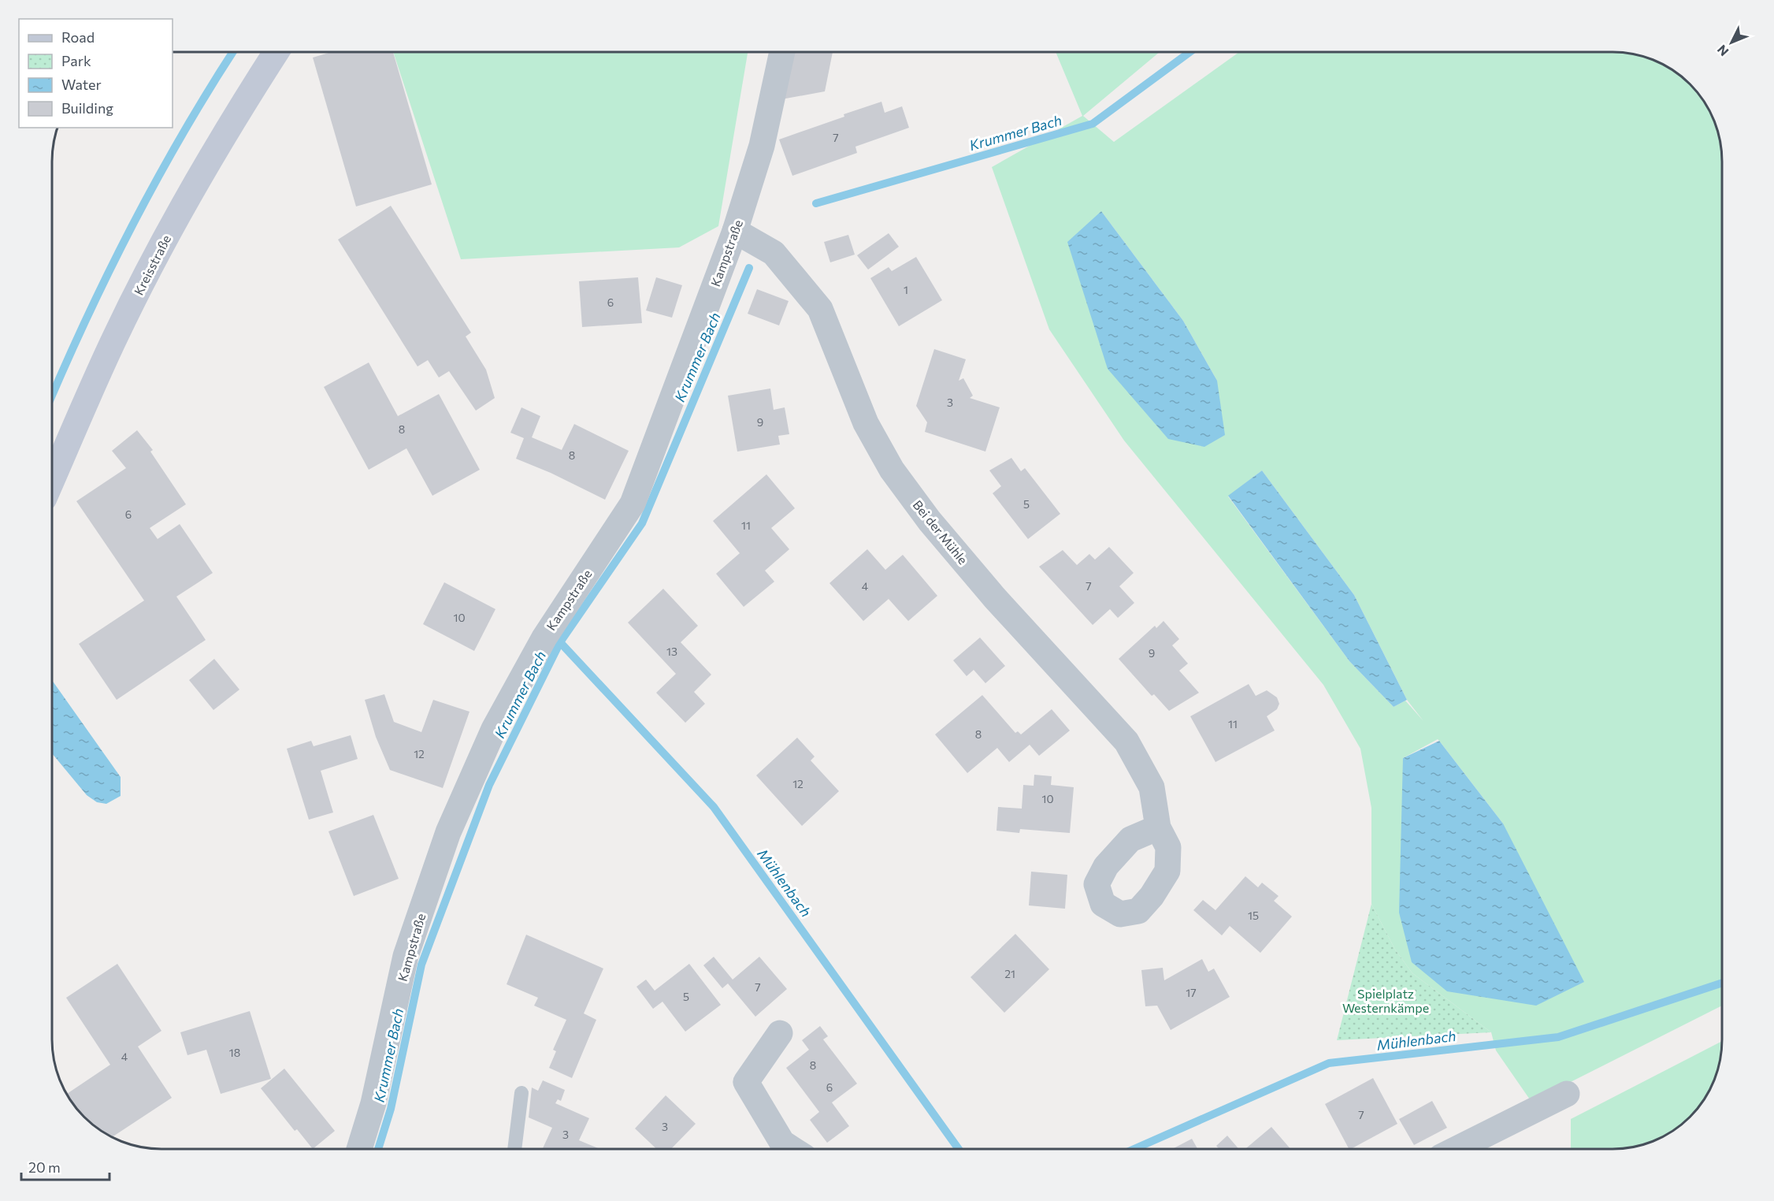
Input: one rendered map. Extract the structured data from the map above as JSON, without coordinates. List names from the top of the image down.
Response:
{
  "streets": {
    "street": ["Kampstraße", "Kreisstraße", "Bei der Mühle"]
  },
  "crossings": [
    ["Kampstraße", "Bei der Mühle"]
  ],
  "water": ["Krummer Bach", "Mühlenbach"],
  "parks": ["Spielplatz Westernkämpe"],
  "house_numbers": [
    "7",
    "1",
    "6",
    "3",
    "9",
    "8",
    "8",
    "5",
    "6",
    "11",
    "4",
    "7",
    "10",
    "13",
    "9",
    "11",
    "8",
    "12",
    "12",
    "10",
    "15",
    "21",
    "7",
    "17",
    "5",
    "18",
    "4",
    "8",
    "6",
    "7",
    "3",
    "3"
  ],
  "legend": [
    "Road",
    "Park",
    "Water",
    "Building"
  ],
  "scale_bar": "20 m",
  "north": "bottom left"
}
